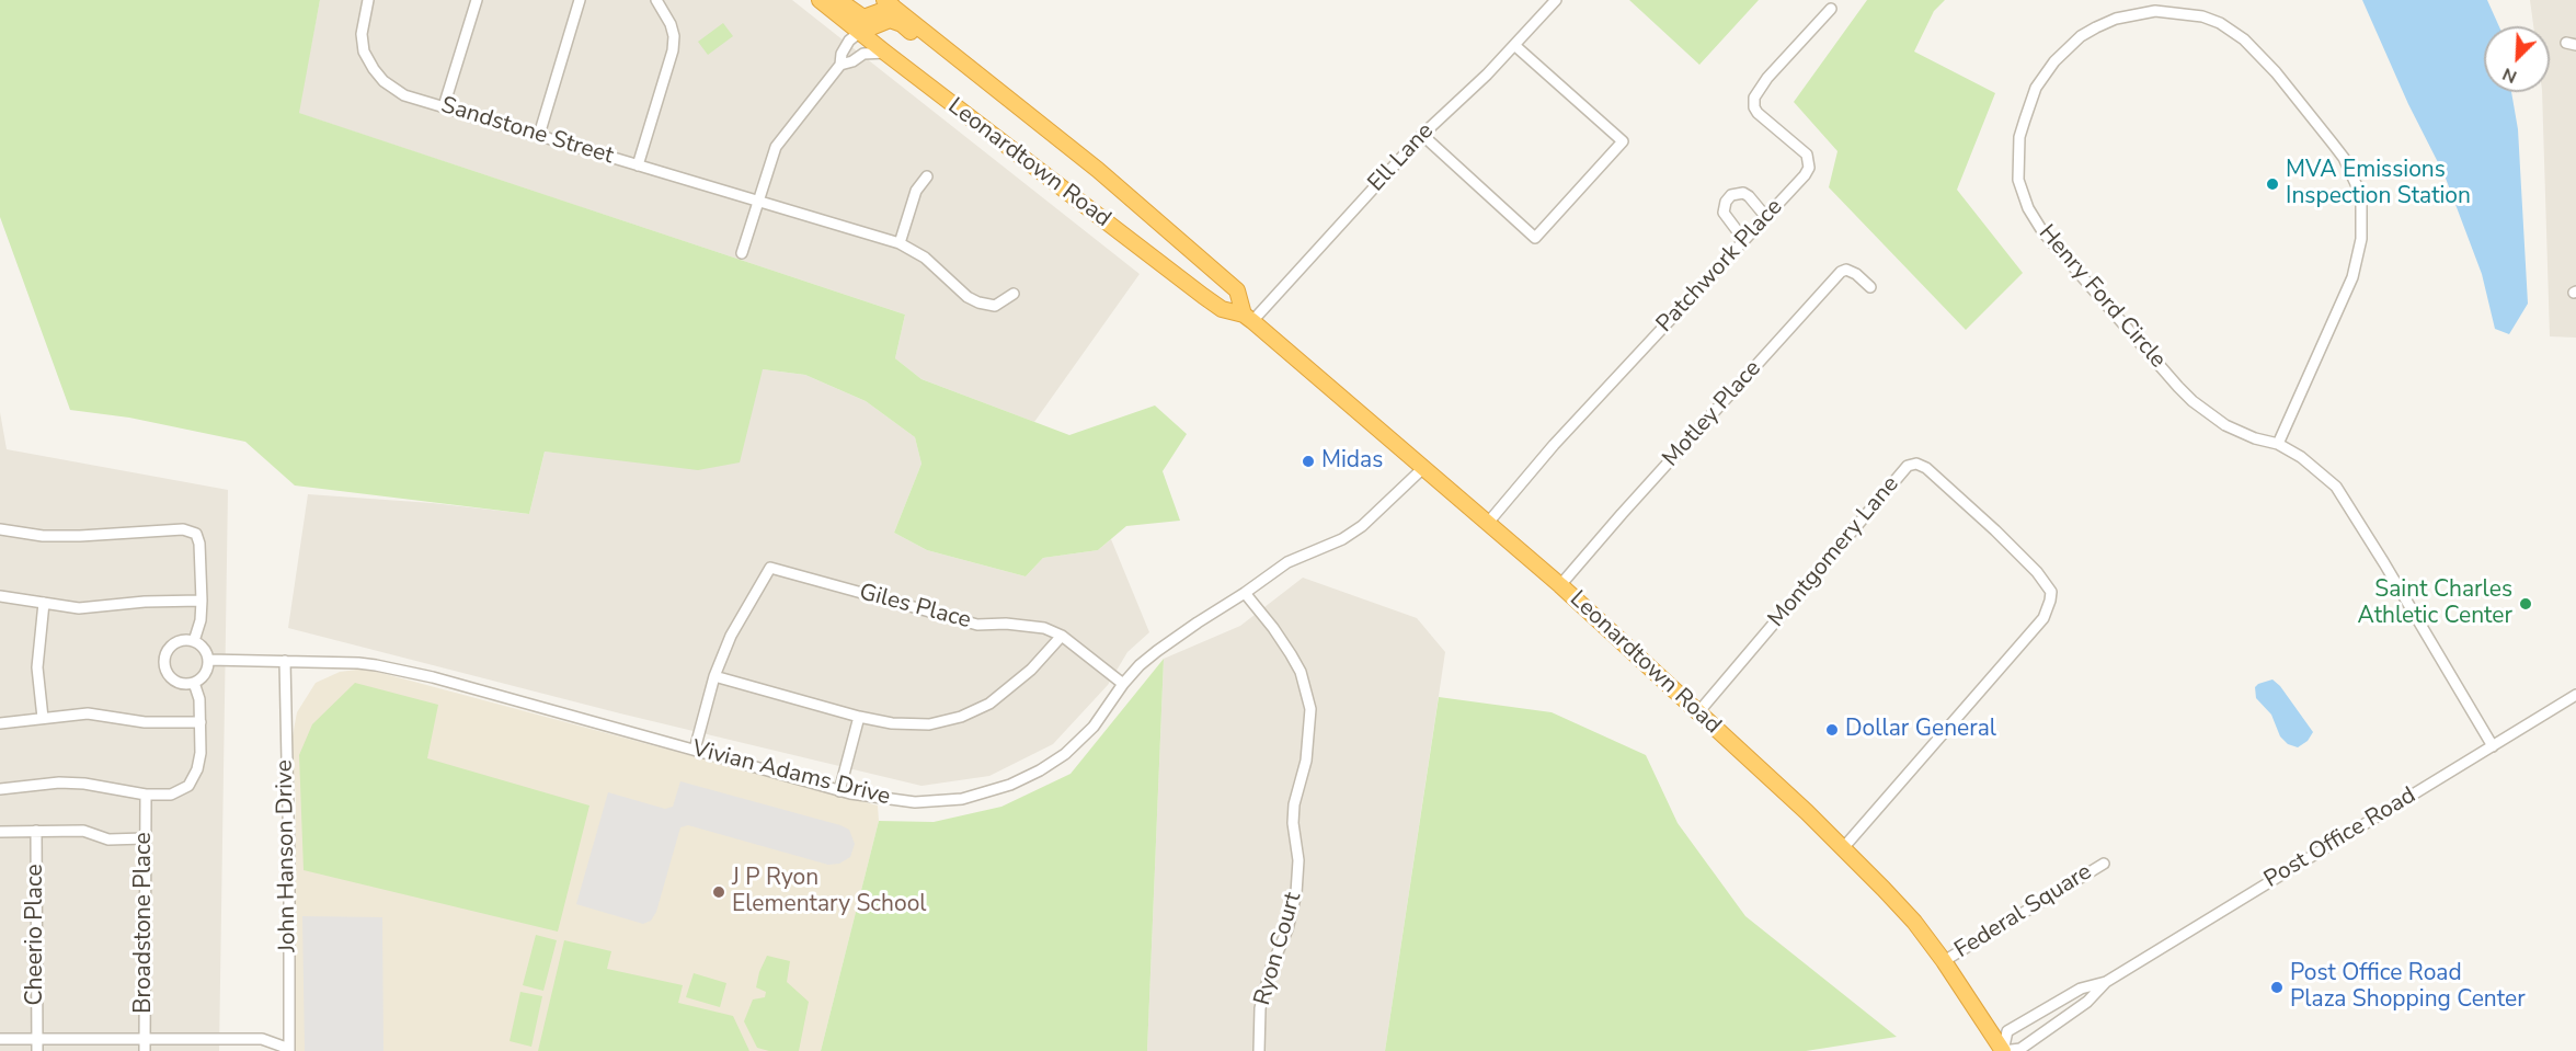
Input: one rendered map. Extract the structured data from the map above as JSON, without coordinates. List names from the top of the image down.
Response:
{
  "streets": {
    "highway": ["Leonardtown Road"],
    "street": [
      "Sandstone Street",
      "Ell Lane",
      "Patchwork Place",
      "Henry Ford Circle",
      "Motley Place",
      "Montgomery Lane",
      "Giles Place",
      "Vivian Adams Drive",
      "Post Office Road",
      "John Hanson Drive",
      "Federal Square",
      "Broadstone Place",
      "Cheerio Place",
      "Ryon Court"
    ]
  },
  "crossings": [
    ["Ell Lane", "Leonardtown Road"],
    ["Leonardtown Road", "Patchwork Place"],
    ["Leonardtown Road", "Motley Place"],
    ["Leonardtown Road", "Montgomery Lane"],
    ["Leonardtown Road", "Vivian Adams Drive"],
    ["Leonardtown Road", "Post Office Road"],
    ["Leonardtown Road", "Federal Square"],
    ["Henry Ford Circle", "Post Office Road"],
    ["Giles Place", "Vivian Adams Drive"],
    ["Vivian Adams Drive", "John Hanson Drive"],
    ["Vivian Adams Drive", "Ryon Court"]
  ],
  "places": [
    "MVA Emissions Inspection Station",
    "Midas",
    "Saint Charles Athletic Center",
    "Dollar General",
    "J P Ryon Elementary School",
    "Post Office Road Plaza Shopping Center"
  ],
  "north": "bottom left"
}
